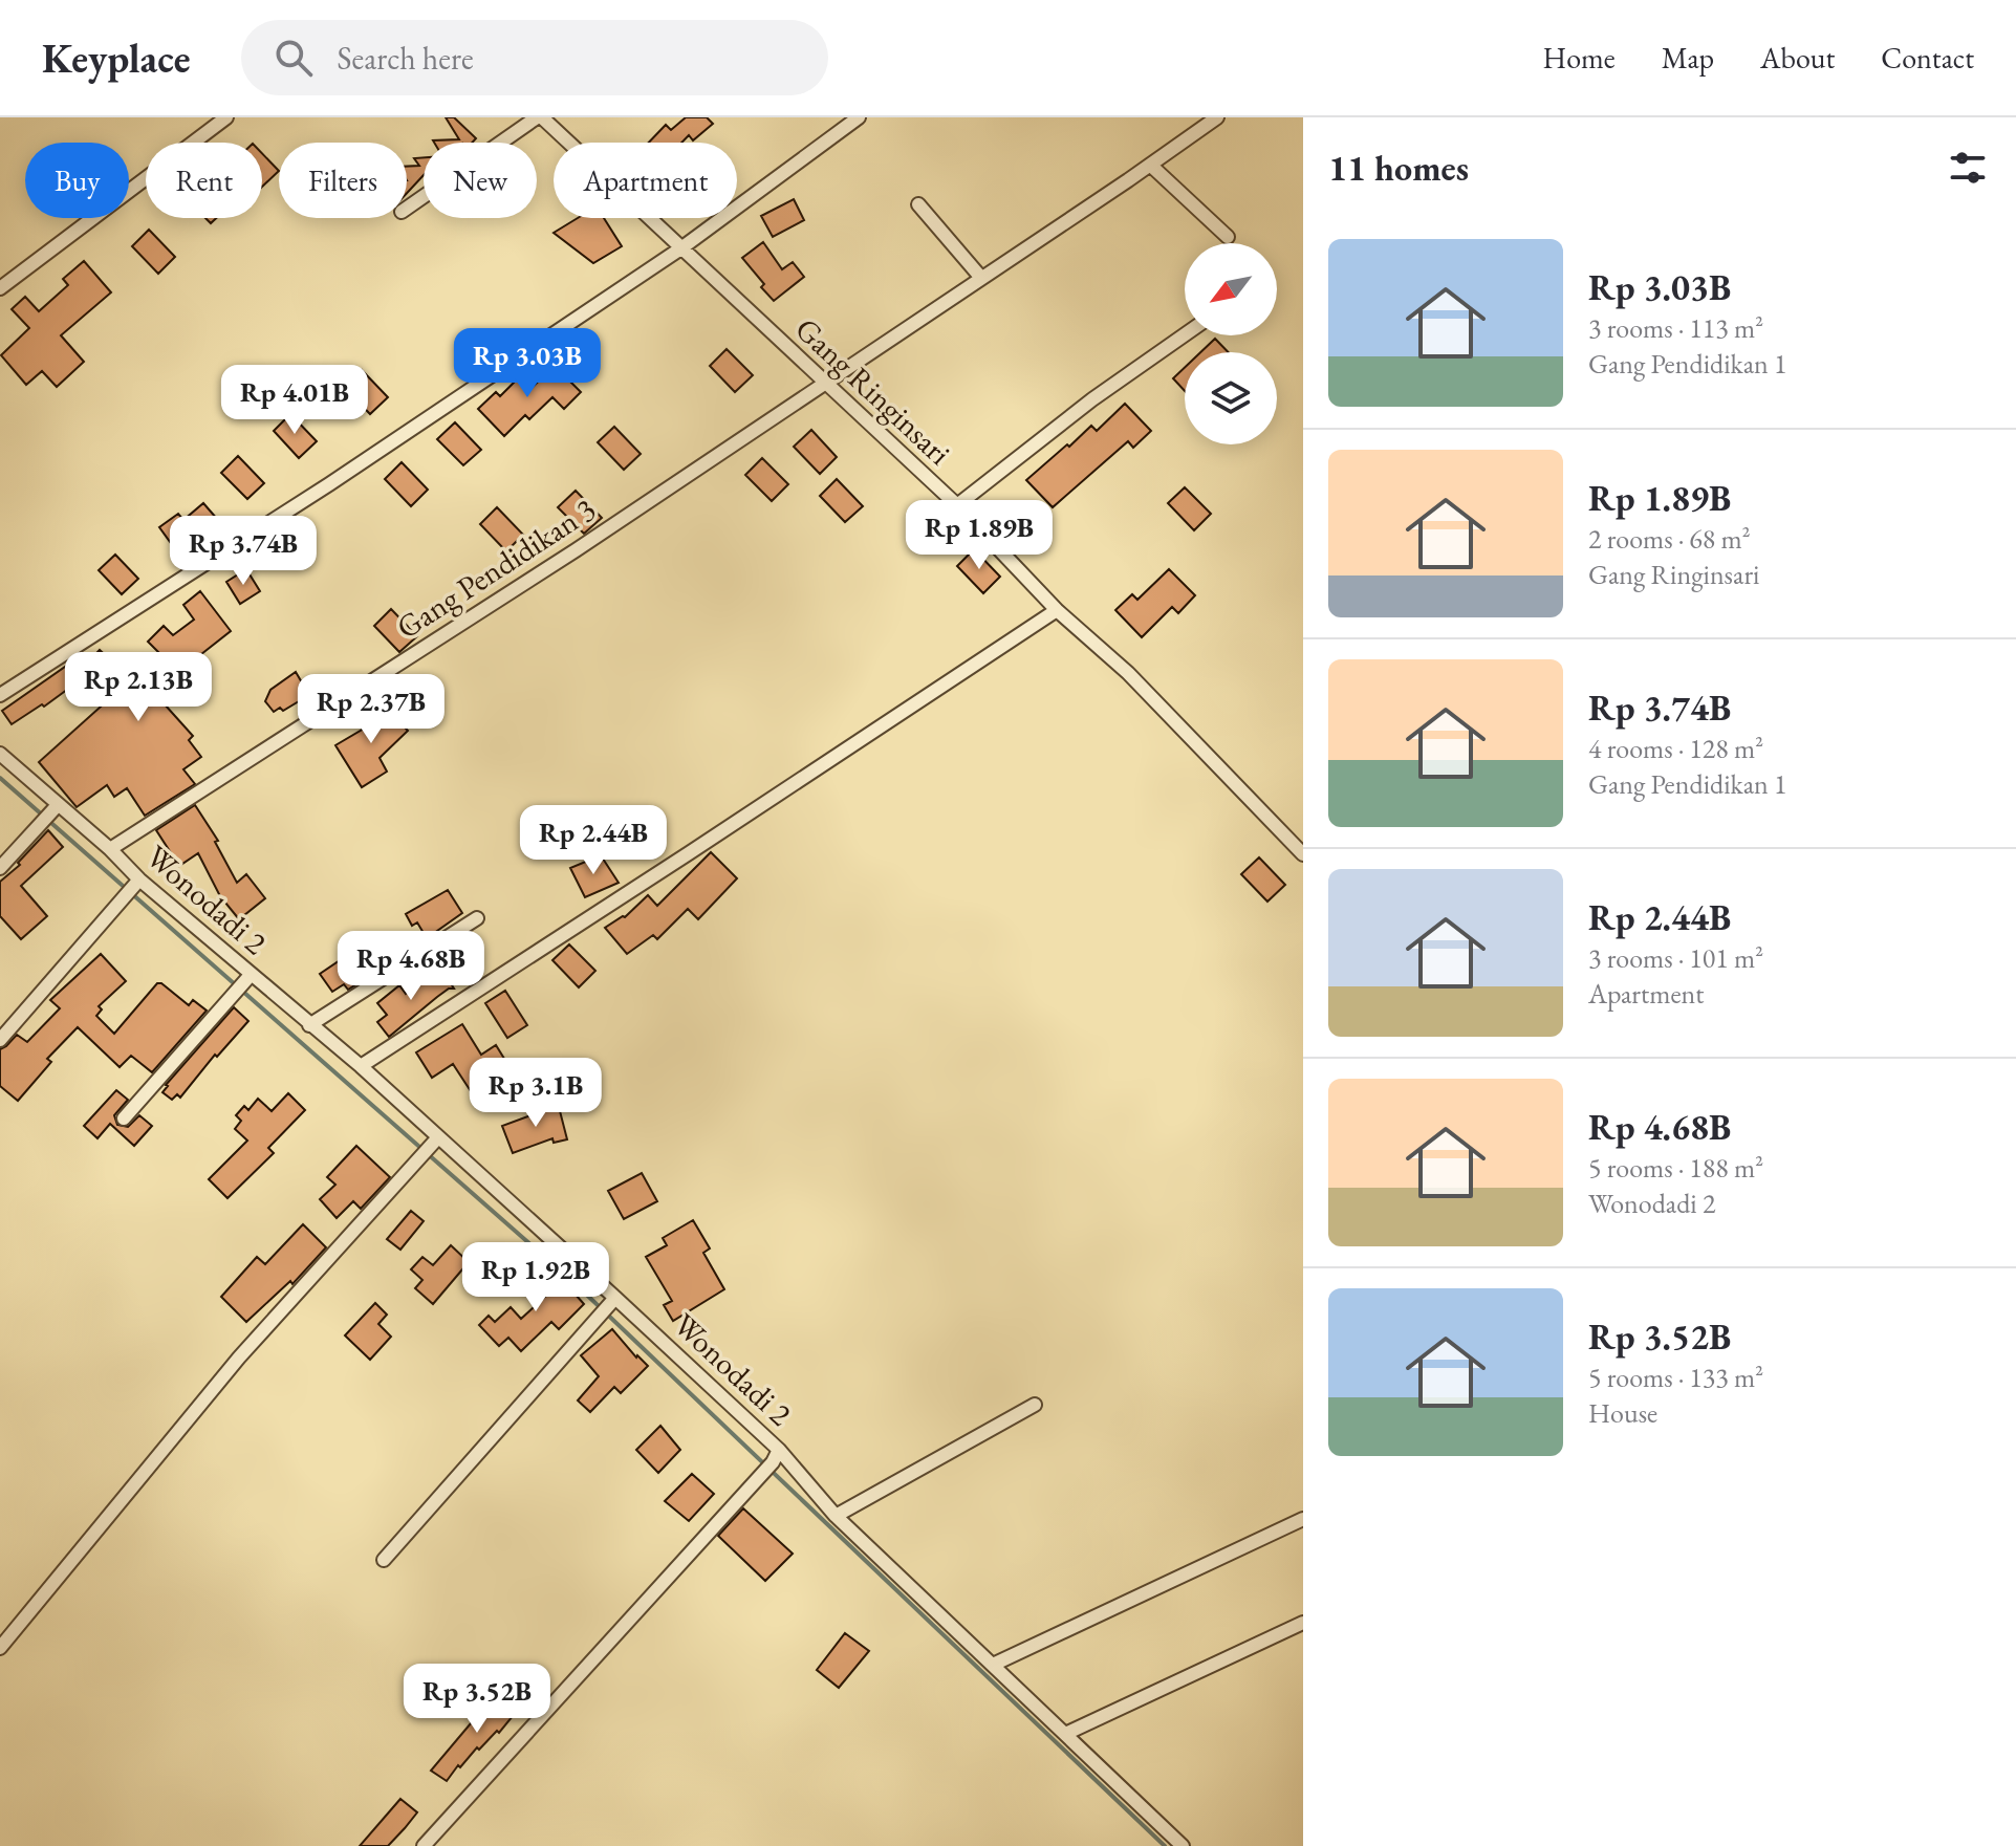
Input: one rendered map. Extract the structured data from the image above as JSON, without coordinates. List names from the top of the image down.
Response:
{
  "streets": {
    "street": ["Gang Ringinsari", "Gang Pendidikan 3", "Wonodadi 2"]
  },
  "crossings": [
    ["Gang Ringinsari", "Gang Pendidikan 3"],
    ["Gang Pendidikan 3", "Wonodadi 2"]
  ],
  "north": "bottom left",
  "page": {
    "header": "Keyplace",
    "search": "Search here",
    "nav": [
      "Home",
      "Map",
      "About",
      "Contact"
    ],
    "heading": "11 homes",
    "chip": [
      "Buy",
      "Rent",
      "Filters",
      "New",
      "Apartment"
    ],
    "list": [
      {
        "name": "Rp 3.03B",
        "note": "3 rooms · 113 m² · Gang Pendidikan 1"
      },
      {
        "name": "Rp 1.89B",
        "note": "2 rooms · 68 m² · Gang Ringinsari"
      },
      {
        "name": "Rp 3.74B",
        "note": "4 rooms · 128 m² · Gang Pendidikan 1"
      },
      {
        "name": "Rp 2.44B",
        "note": "3 rooms · 101 m² · Apartment"
      },
      {
        "name": "Rp 4.68B",
        "note": "5 rooms · 188 m² · Wonodadi 2"
      },
      {
        "name": "Rp 3.52B",
        "note": "5 rooms · 133 m² · House"
      }
    ],
    "price": [
      "Rp 3.03B",
      "Rp 4.01B",
      "Rp 1.89B",
      "Rp 3.74B",
      "Rp 2.13B",
      "Rp 2.37B",
      "Rp 2.44B",
      "Rp 4.68B",
      "Rp 3.1B",
      "Rp 1.92B",
      "Rp 3.52B"
    ]
  }
}
